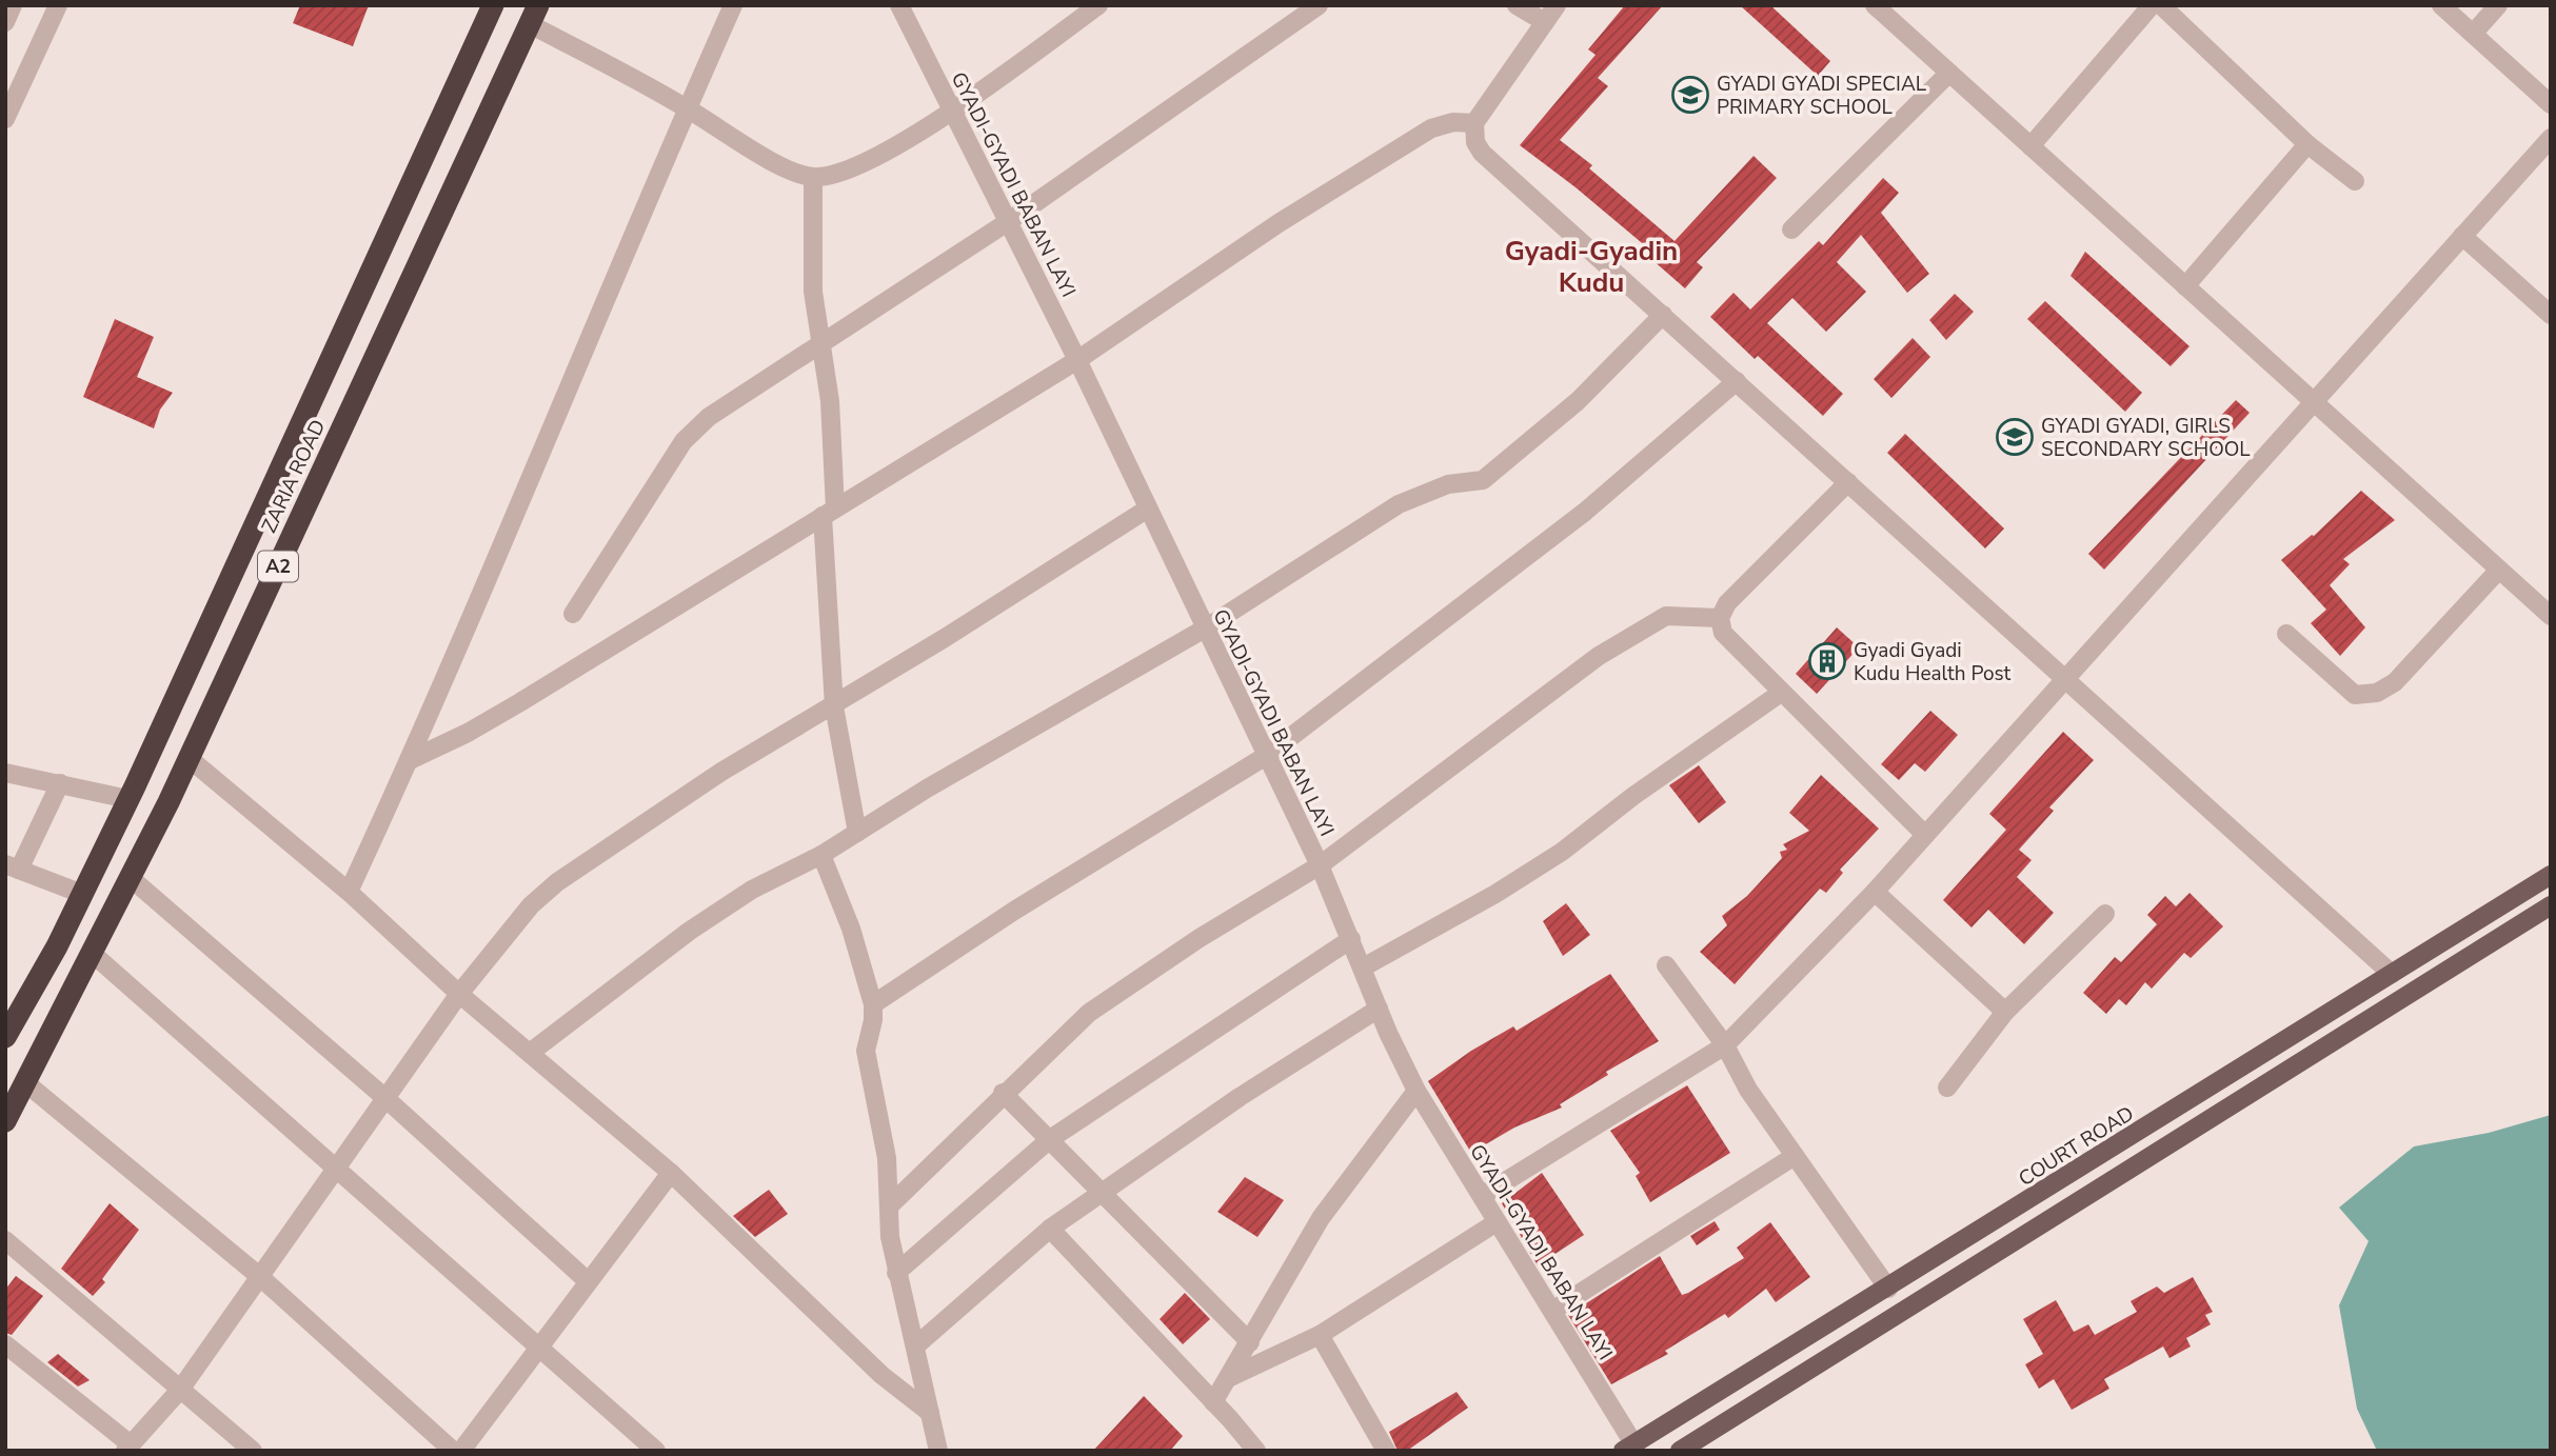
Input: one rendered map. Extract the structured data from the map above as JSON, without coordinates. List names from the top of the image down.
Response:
{
  "streets": {
    "highway": ["ZARIA ROAD", "A2"],
    "main road": ["COURT ROAD"],
    "street": ["GYADI-GYADI BABAN LAYI"]
  },
  "crossings": [
    ["GYADI-GYADI BABAN LAYI", "COURT ROAD"]
  ],
  "districts": ["Gyadi-Gyadin Kudu"],
  "places": {
    "school or university": ["GYADI GYADI SPECIAL PRIMARY SCHOOL", "GYADI GYADI, GIRLS SECONDARY SCHOOL"],
    "building": ["Gyadi Gyadi Kudu Health Post"]
  }
}
